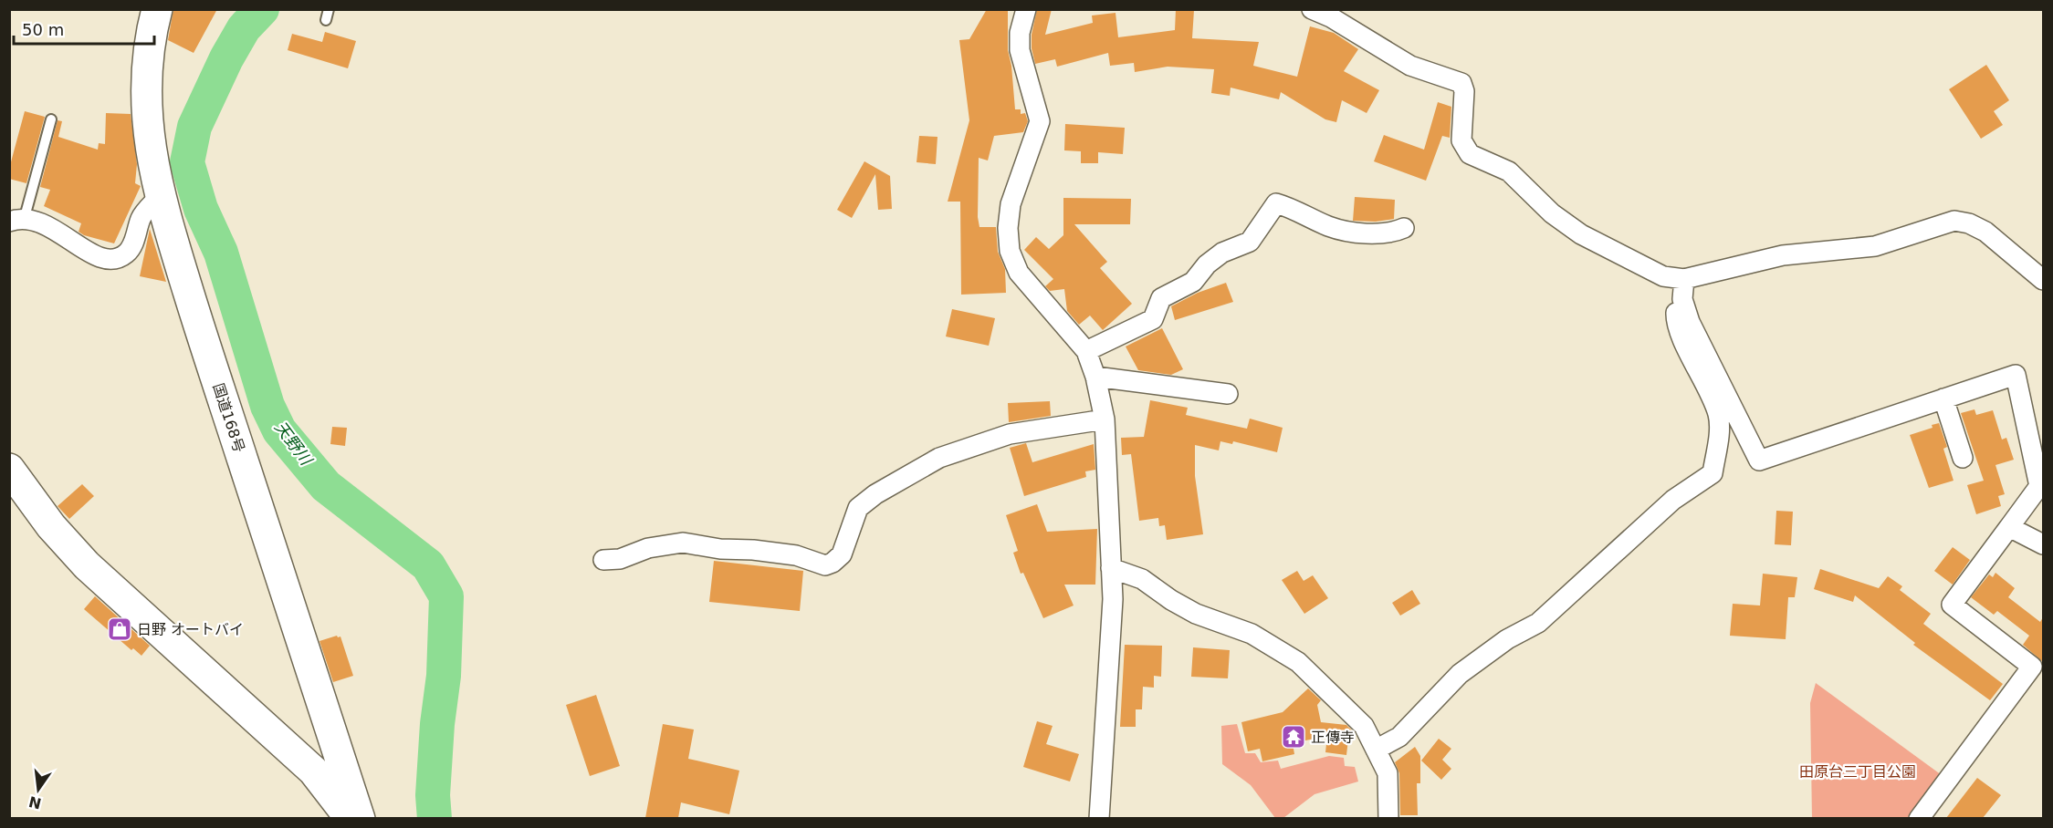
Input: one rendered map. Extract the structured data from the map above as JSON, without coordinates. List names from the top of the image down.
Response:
{
  "streets": {
    "highway": ["国道168号"]
  },
  "water": ["天野川"],
  "parks": ["田原台三丁目公園"],
  "places": {
    "shop": ["日野 オートバイ"],
    "temple": ["正傳寺"]
  },
  "scale_bar": "50 m",
  "north": "bottom"
}
